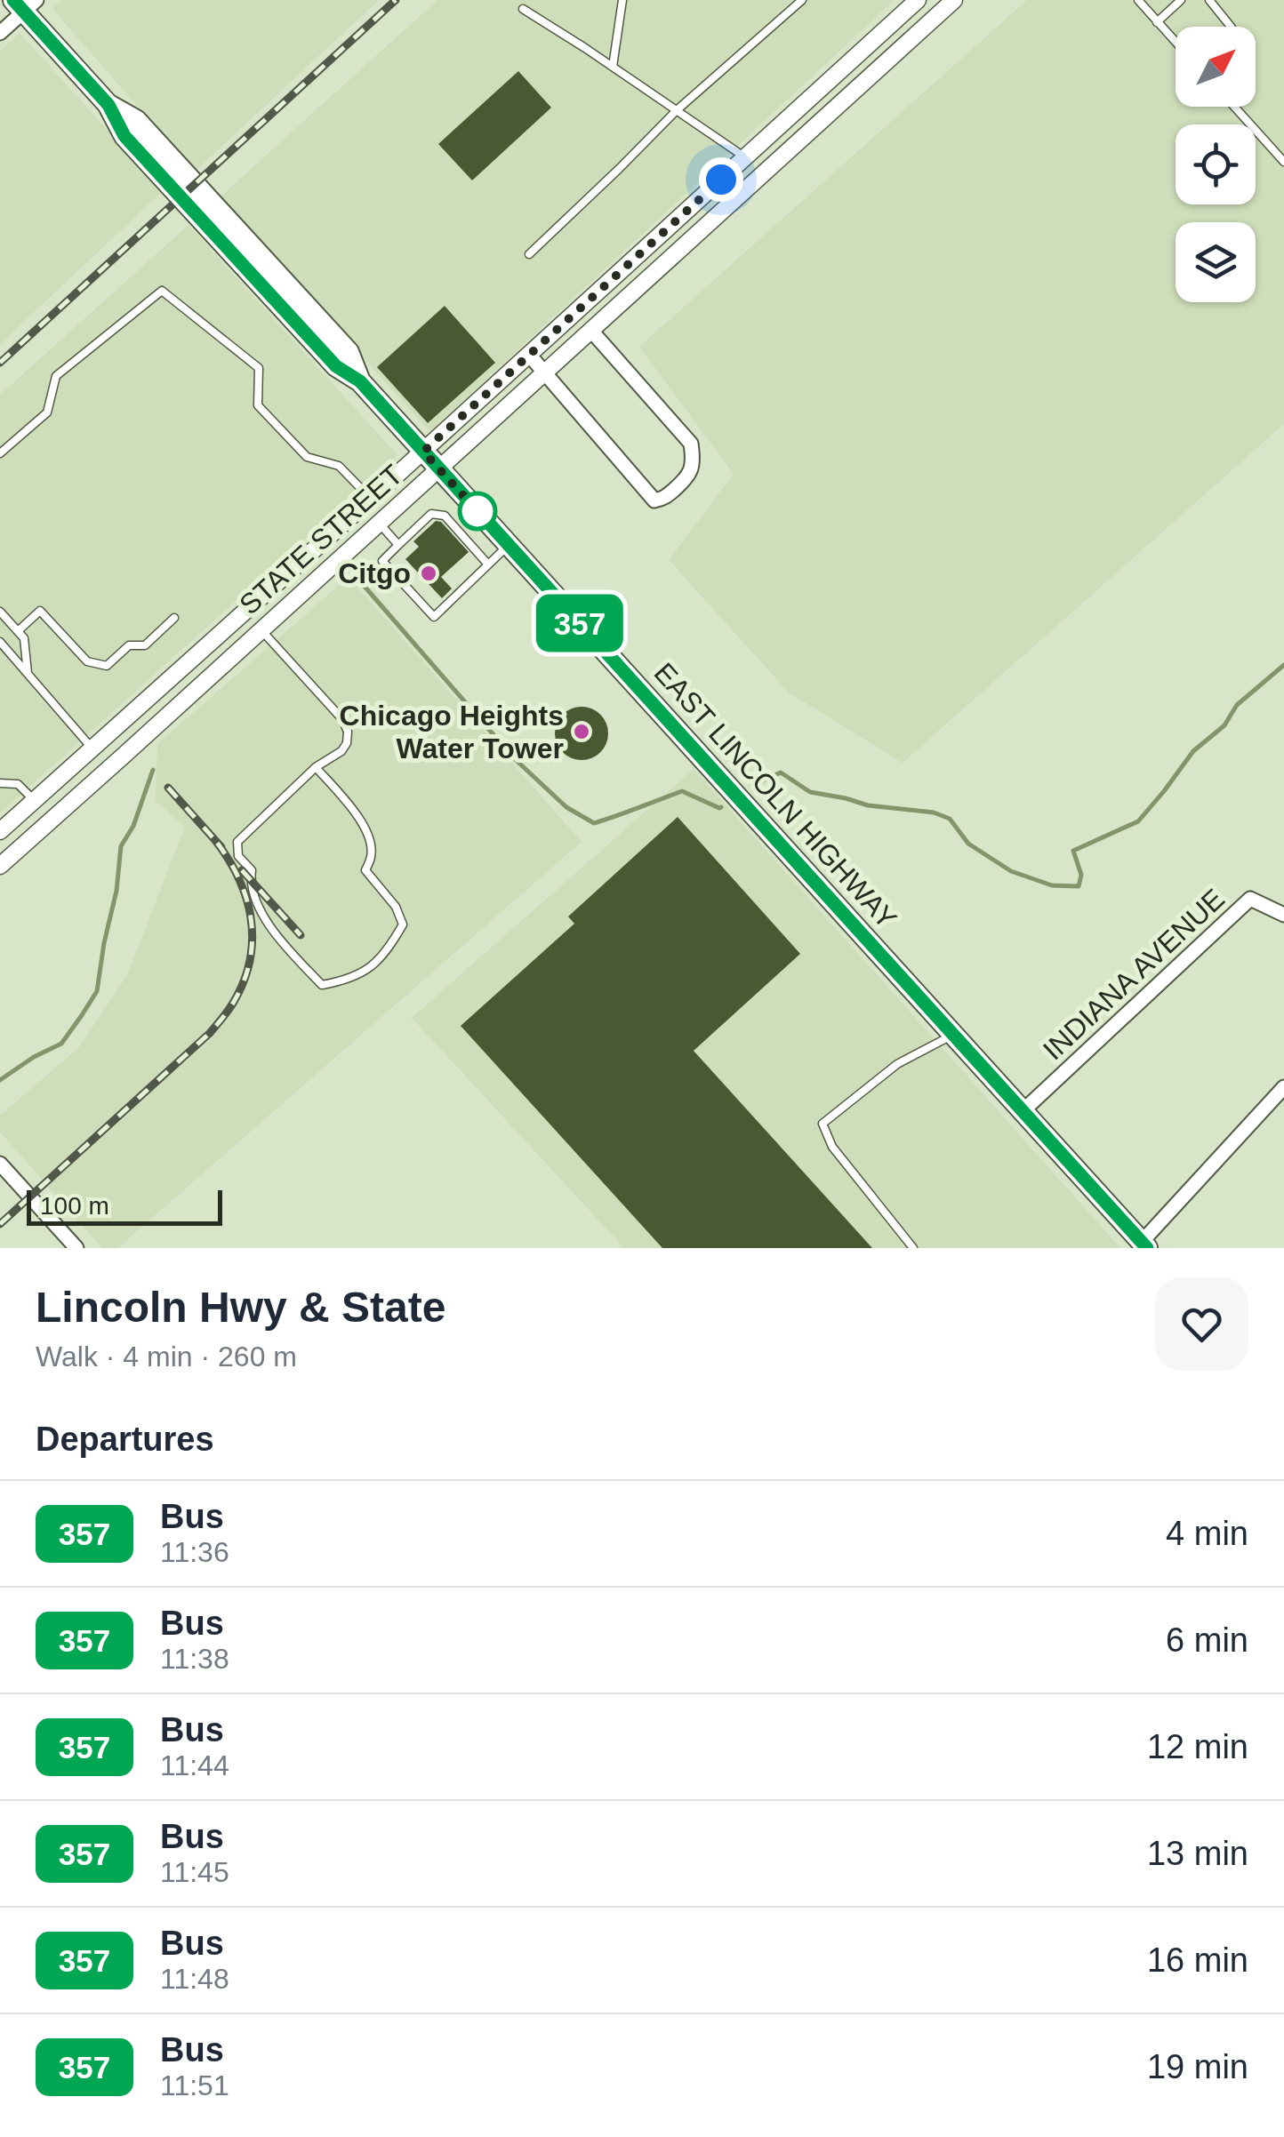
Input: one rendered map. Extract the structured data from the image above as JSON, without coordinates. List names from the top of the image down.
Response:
{
  "streets": {
    "main road": ["EAST LINCOLN HIGHWAY"],
    "street": ["STATE STREET", "INDIANA AVENUE"]
  },
  "crossings": [
    ["STATE STREET", "EAST LINCOLN HIGHWAY"],
    ["EAST LINCOLN HIGHWAY", "INDIANA AVENUE"]
  ],
  "places": ["Citgo", "Chicago Heights Water Tower"],
  "lines": ["bus line 357"],
  "scale_bar": "100 m",
  "north": "top right",
  "page": {
    "on_map": "357",
    "scale": "100 m",
    "heading": [
      ["Lincoln Hwy & State", "Walk · 4 min · 260 m"],
      "Departures"
    ],
    "list": [
      {
        "mark": "357",
        "name": "Bus",
        "note": "11:36",
        "value": "4 min"
      },
      {
        "mark": "357",
        "name": "Bus",
        "note": "11:38",
        "value": "6 min"
      },
      {
        "mark": "357",
        "name": "Bus",
        "note": "11:44",
        "value": "12 min"
      },
      {
        "mark": "357",
        "name": "Bus",
        "note": "11:45",
        "value": "13 min"
      },
      {
        "mark": "357",
        "name": "Bus",
        "note": "11:48",
        "value": "16 min"
      },
      {
        "mark": "357",
        "name": "Bus",
        "note": "11:51",
        "value": "19 min"
      }
    ]
  }
}
